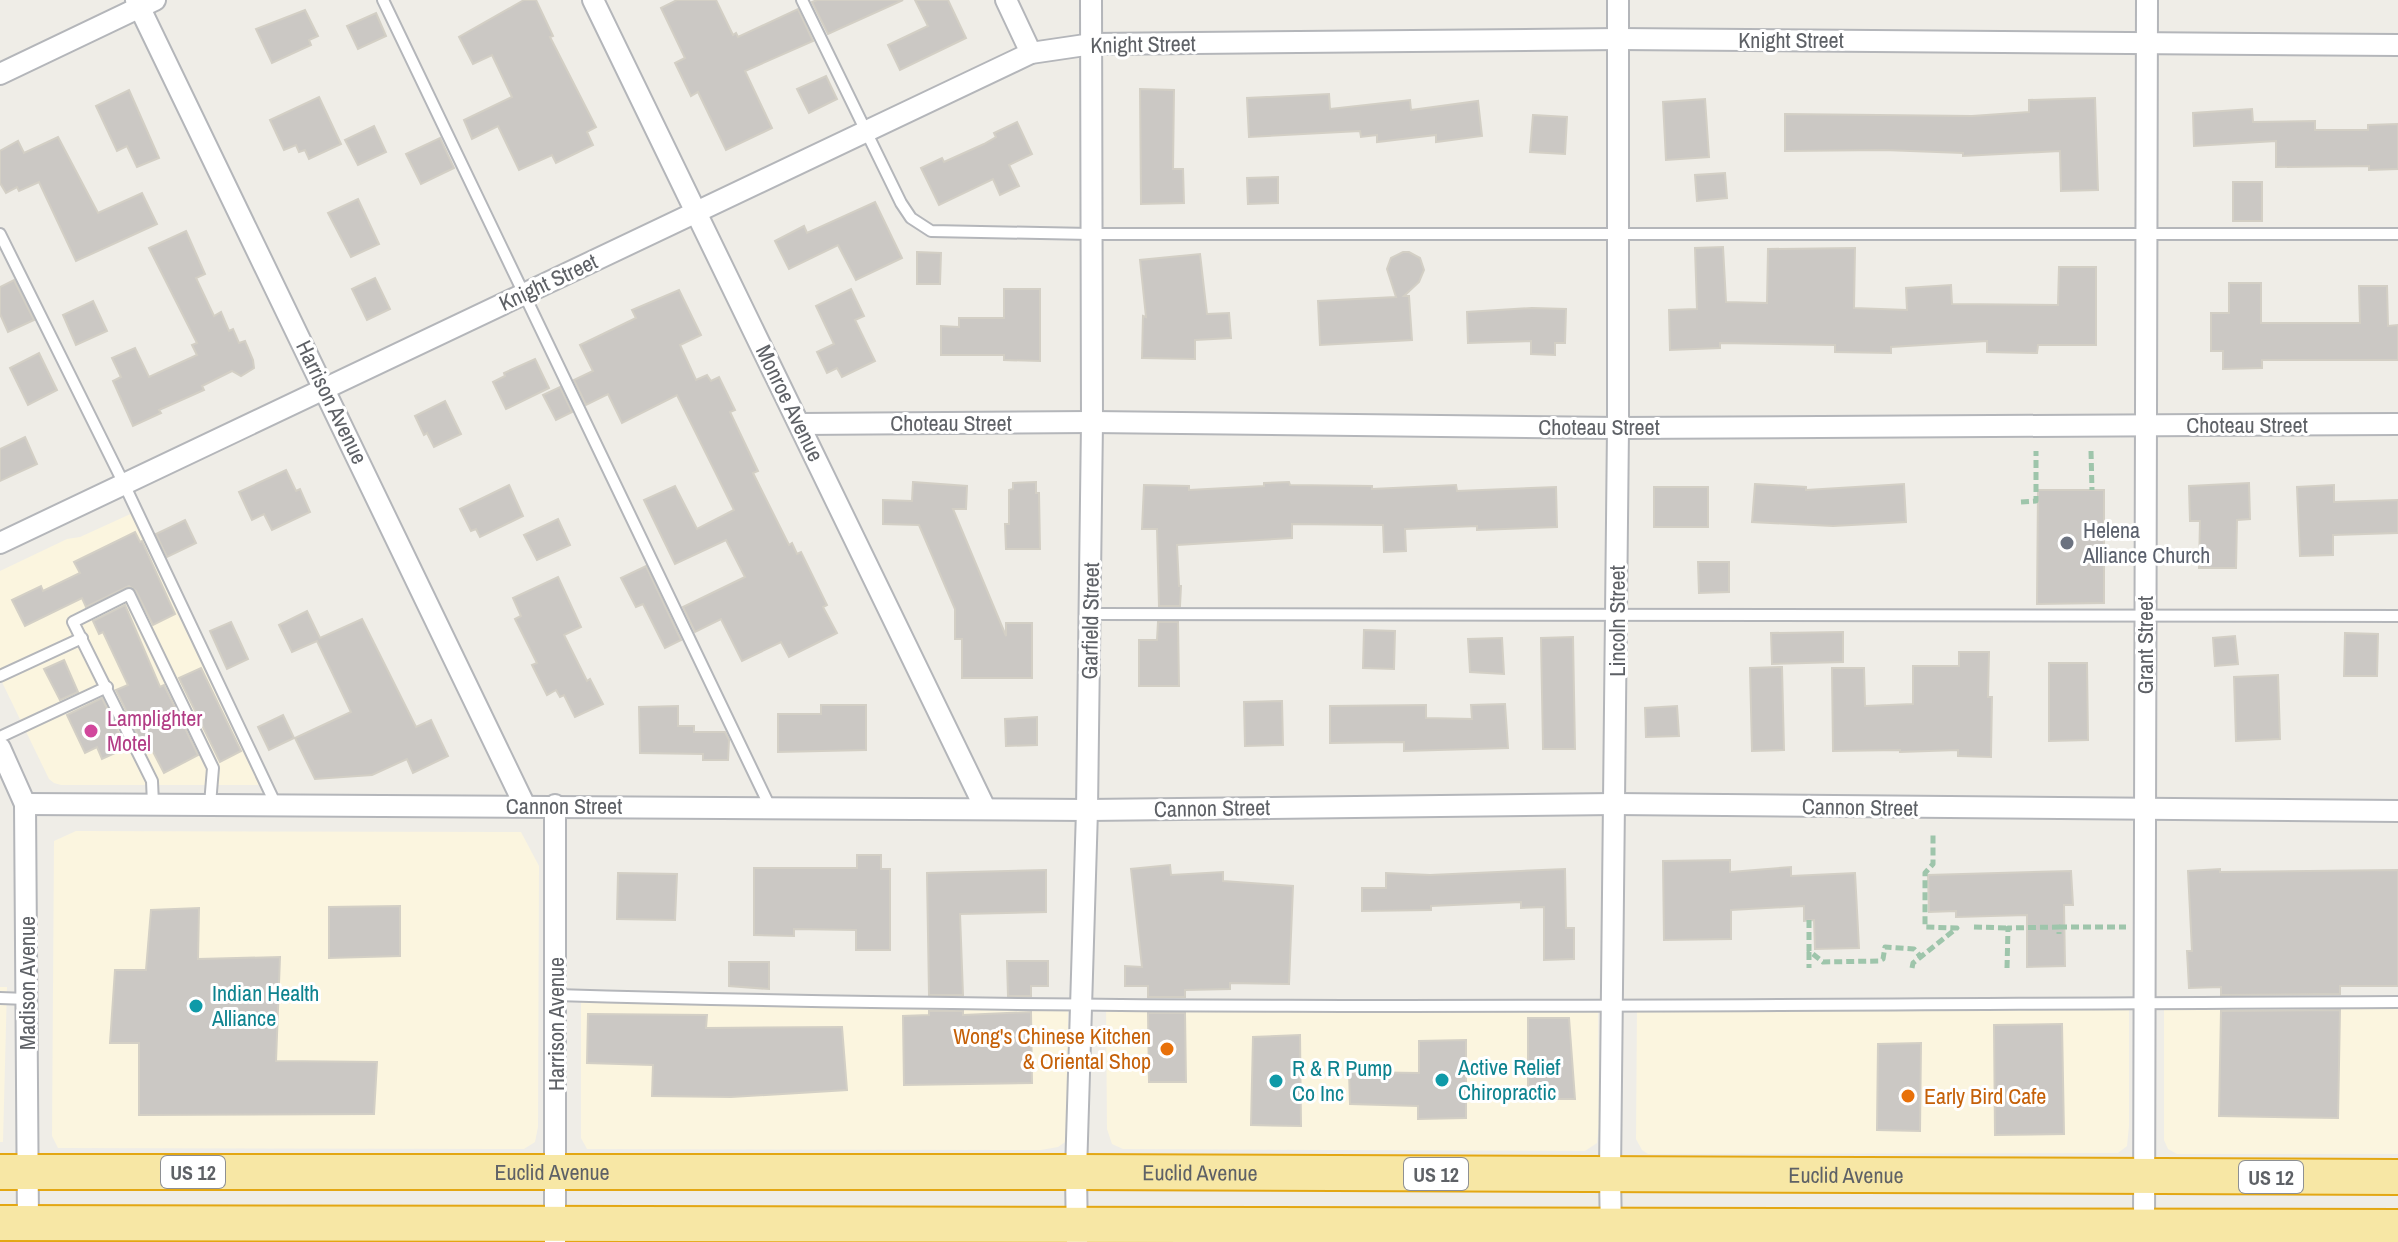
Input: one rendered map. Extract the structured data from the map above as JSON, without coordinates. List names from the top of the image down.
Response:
{
  "streets": {
    "highway": ["US 12", "Euclid Avenue"],
    "street": [
      "Knight Street",
      "Harrison Avenue",
      "Monroe Avenue",
      "Choteau Street",
      "Garfield Street",
      "Lincoln Street",
      "Grant Street",
      "Cannon Street",
      "Madison Avenue"
    ]
  },
  "crossings": [
    ["Knight Street", "Harrison Avenue"],
    ["Knight Street", "Monroe Avenue"],
    ["Knight Street", "Garfield Street"],
    ["Knight Street", "Lincoln Street"],
    ["Knight Street", "Grant Street"],
    ["Harrison Avenue", "Cannon Street"],
    ["Harrison Avenue", "Euclid Avenue"],
    ["Monroe Avenue", "Choteau Street"],
    ["Monroe Avenue", "Cannon Street"],
    ["Choteau Street", "Garfield Street"],
    ["Choteau Street", "Lincoln Street"],
    ["Choteau Street", "Grant Street"],
    ["Garfield Street", "Cannon Street"],
    ["Garfield Street", "Euclid Avenue"],
    ["Lincoln Street", "Cannon Street"],
    ["Lincoln Street", "Euclid Avenue"],
    ["Grant Street", "Cannon Street"],
    ["Grant Street", "Euclid Avenue"],
    ["Cannon Street", "Madison Avenue"],
    ["Madison Avenue", "Euclid Avenue"]
  ],
  "places": [
    "Helena Alliance Church",
    "Lamplighter Motel",
    "Indian Health Alliance",
    "Wong's Chinese Kitchen & Oriental Shop",
    "Active Relief Chiropractic",
    "R & R Pump Co Inc",
    "Early Bird Cafe"
  ]
}
